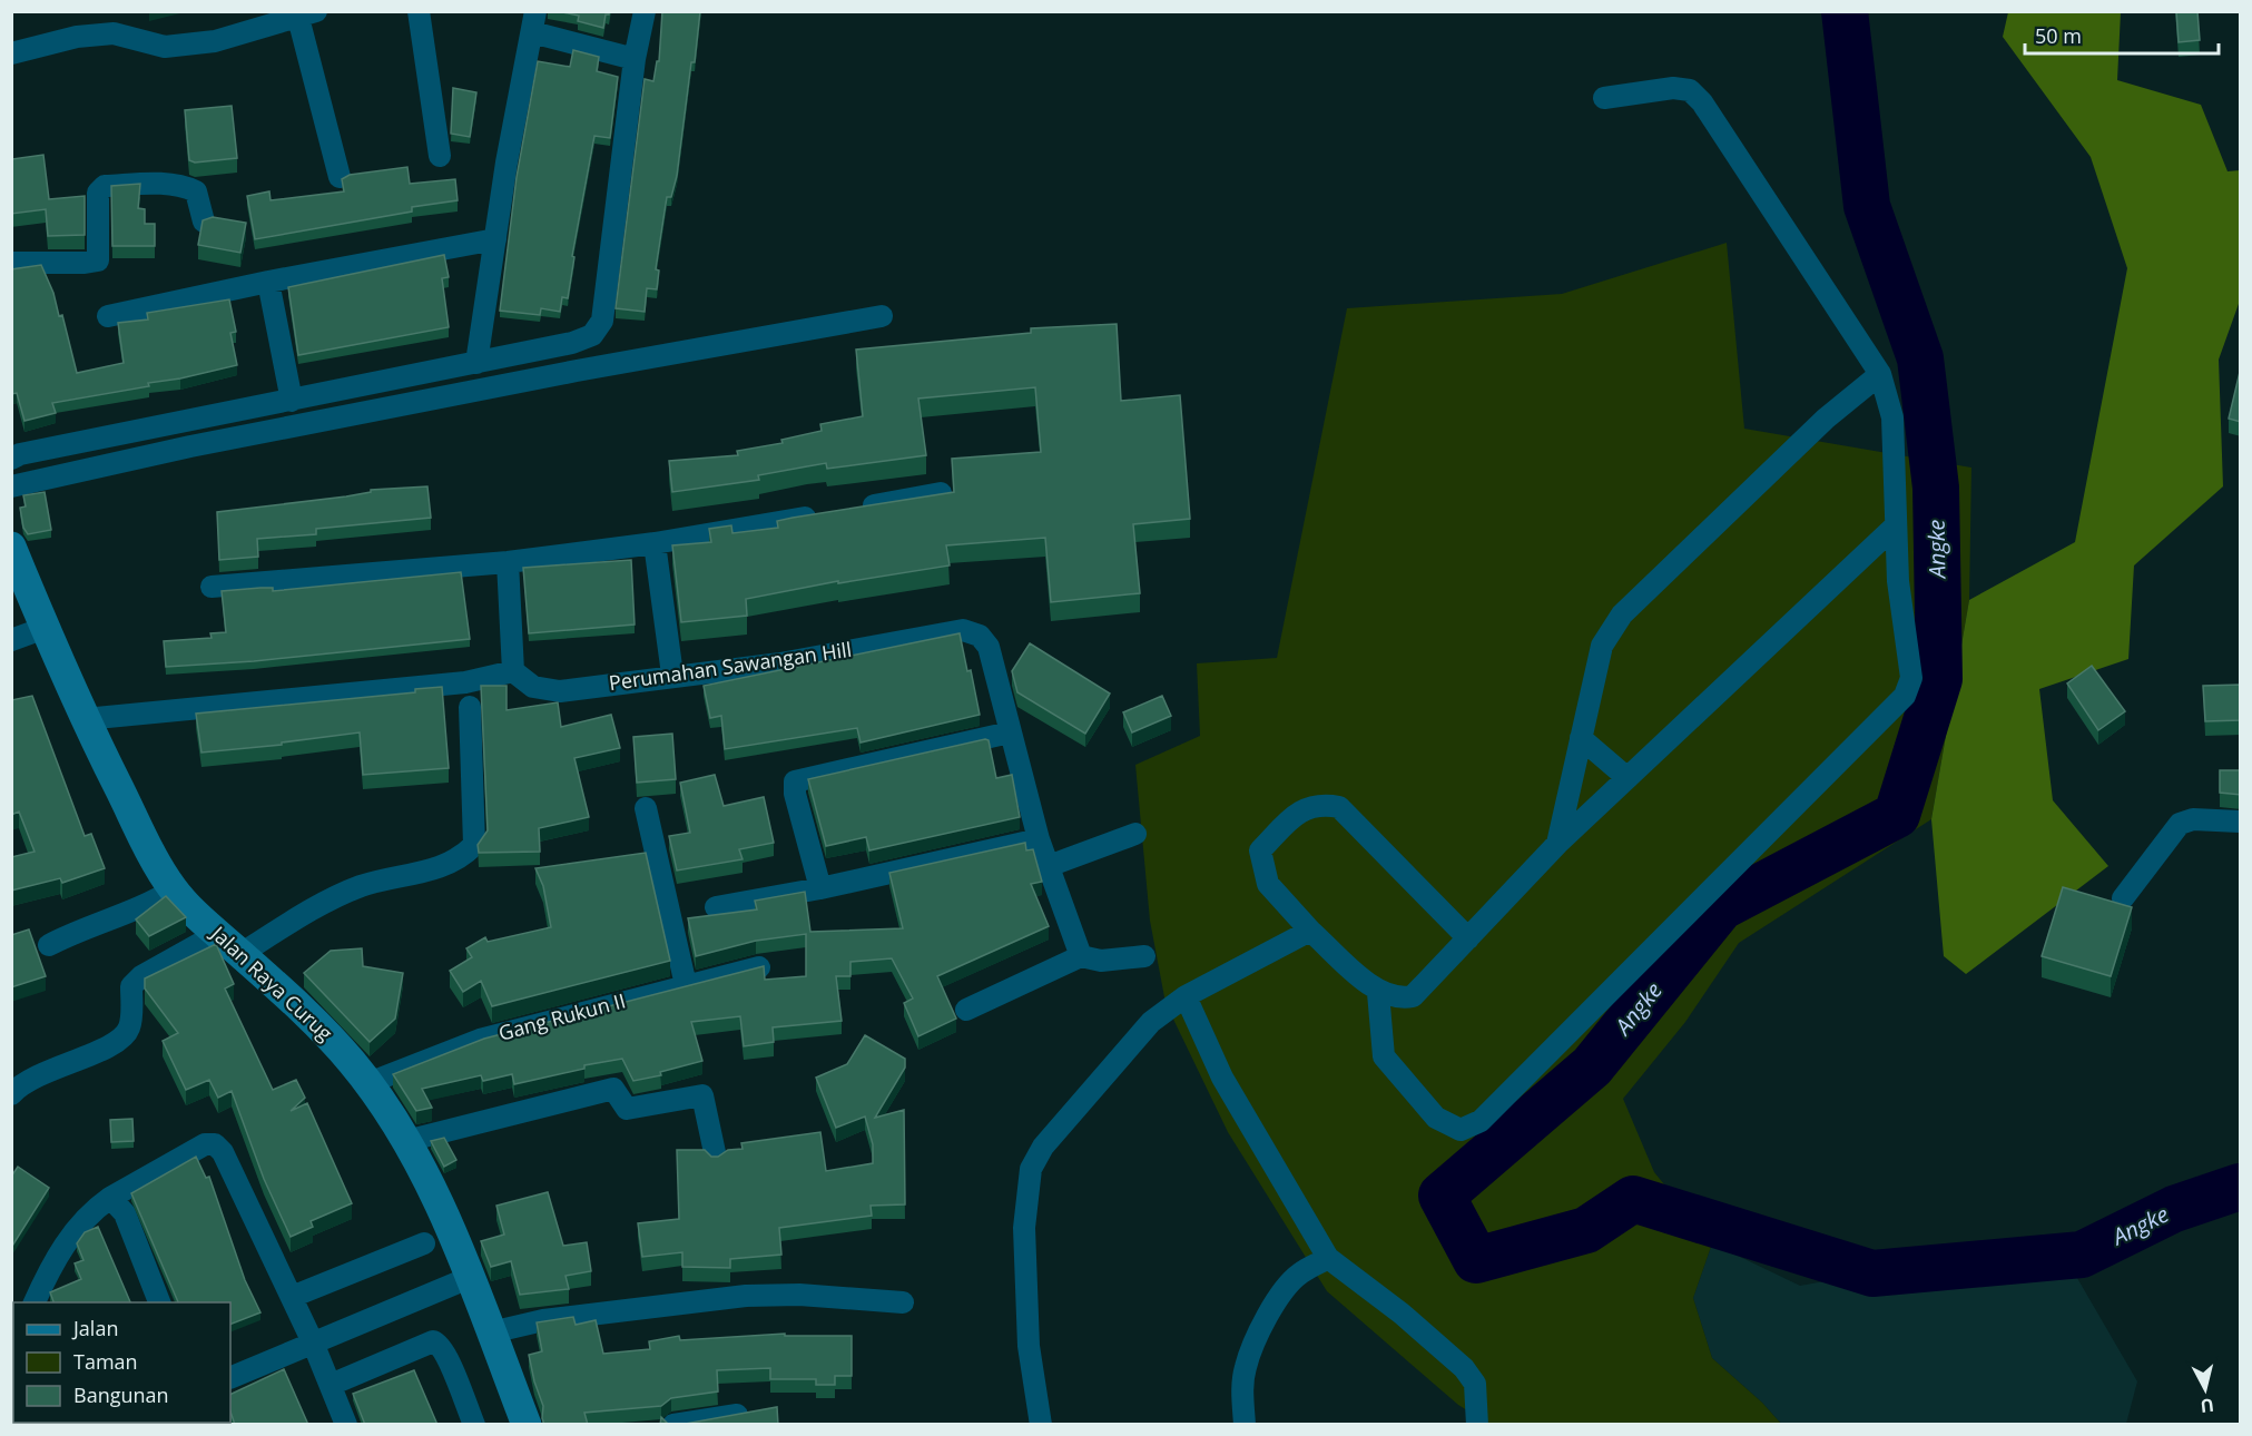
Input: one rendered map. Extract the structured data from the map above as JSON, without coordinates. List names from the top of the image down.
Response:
{
  "streets": {
    "main road": ["Jalan Raya Curug"],
    "street": ["Perumahan Sawangan Hill", "Gang Rukun II"]
  },
  "crossings": [
    ["Jalan Raya Curug", "Gang Rukun II"]
  ],
  "water": ["Angke"],
  "legend": ["Jalan", "Taman", "Bangunan"],
  "scale_bar": "50 m",
  "north": "bottom"
}
